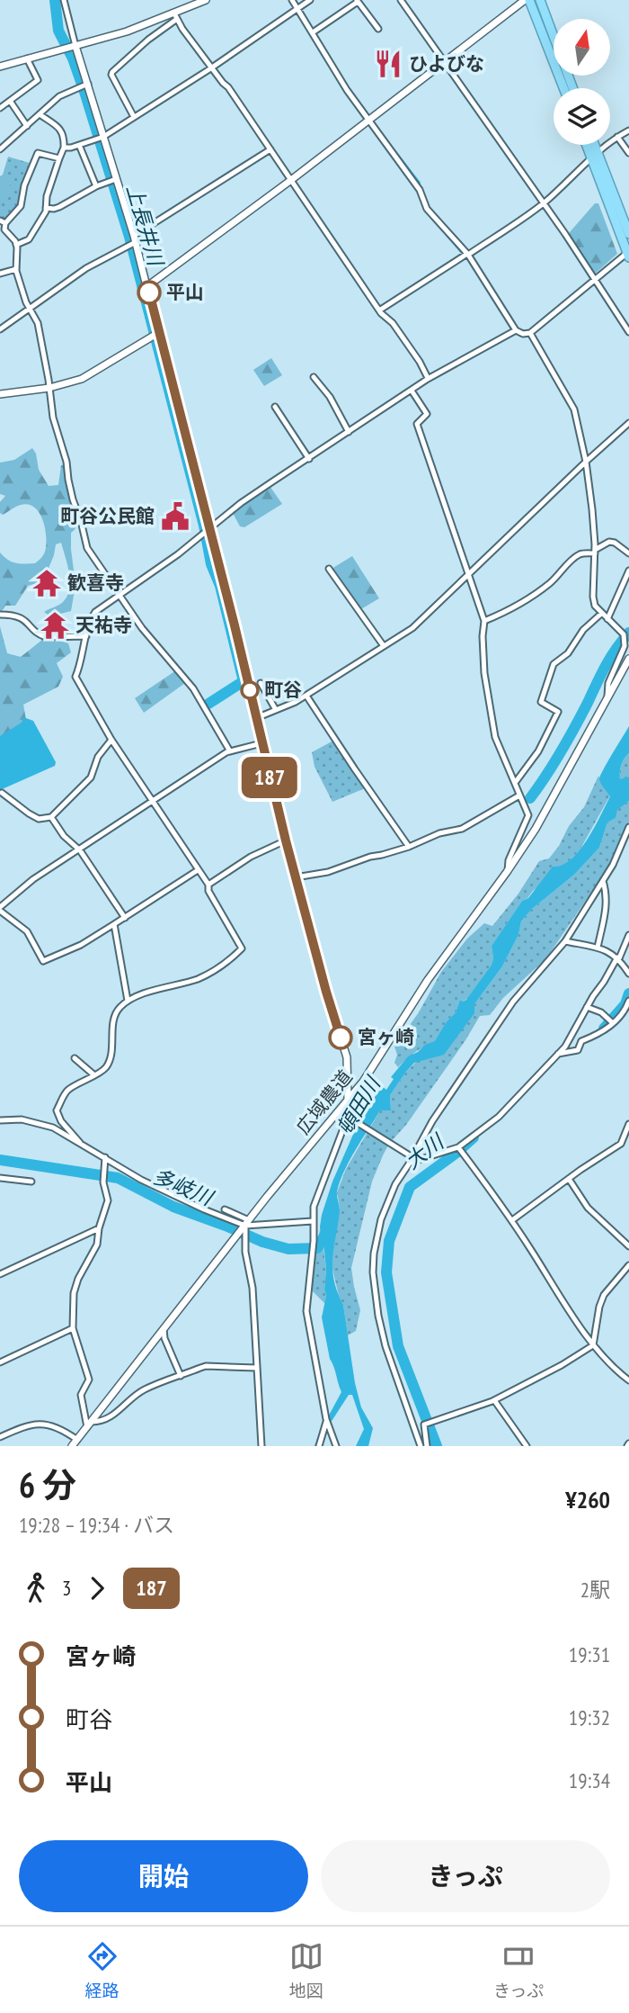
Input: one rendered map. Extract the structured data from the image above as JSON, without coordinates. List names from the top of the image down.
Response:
{
  "streets": {
    "street": ["広域農道"]
  },
  "water": [
    "上長井川",
    "頓田川",
    "大川",
    "多岐川"
  ],
  "places": {
    "restaurant": ["ひよびな"],
    "other": ["平山", "町谷", "宮ヶ崎"],
    "public building": ["町谷公民館"],
    "temple": ["歓喜寺", "天祐寺"]
  },
  "lines": ["bus line 187"],
  "north": "top",
  "page": {
    "on_map": "187",
    "heading": ["6 分", "19:28 – 19:34 · バス", "¥260"],
    "legs": ["3", "187", "2駅"],
    "list": [
      {
        "name": "宮ヶ崎",
        "value": "19:31"
      },
      {
        "name": "町谷",
        "value": "19:32"
      },
      {
        "name": "平山",
        "value": "19:34"
      }
    ],
    "buttons": ["開始", "きっぷ"],
    "tabs": ["経路", "地図", "きっぷ"]
  }
}
